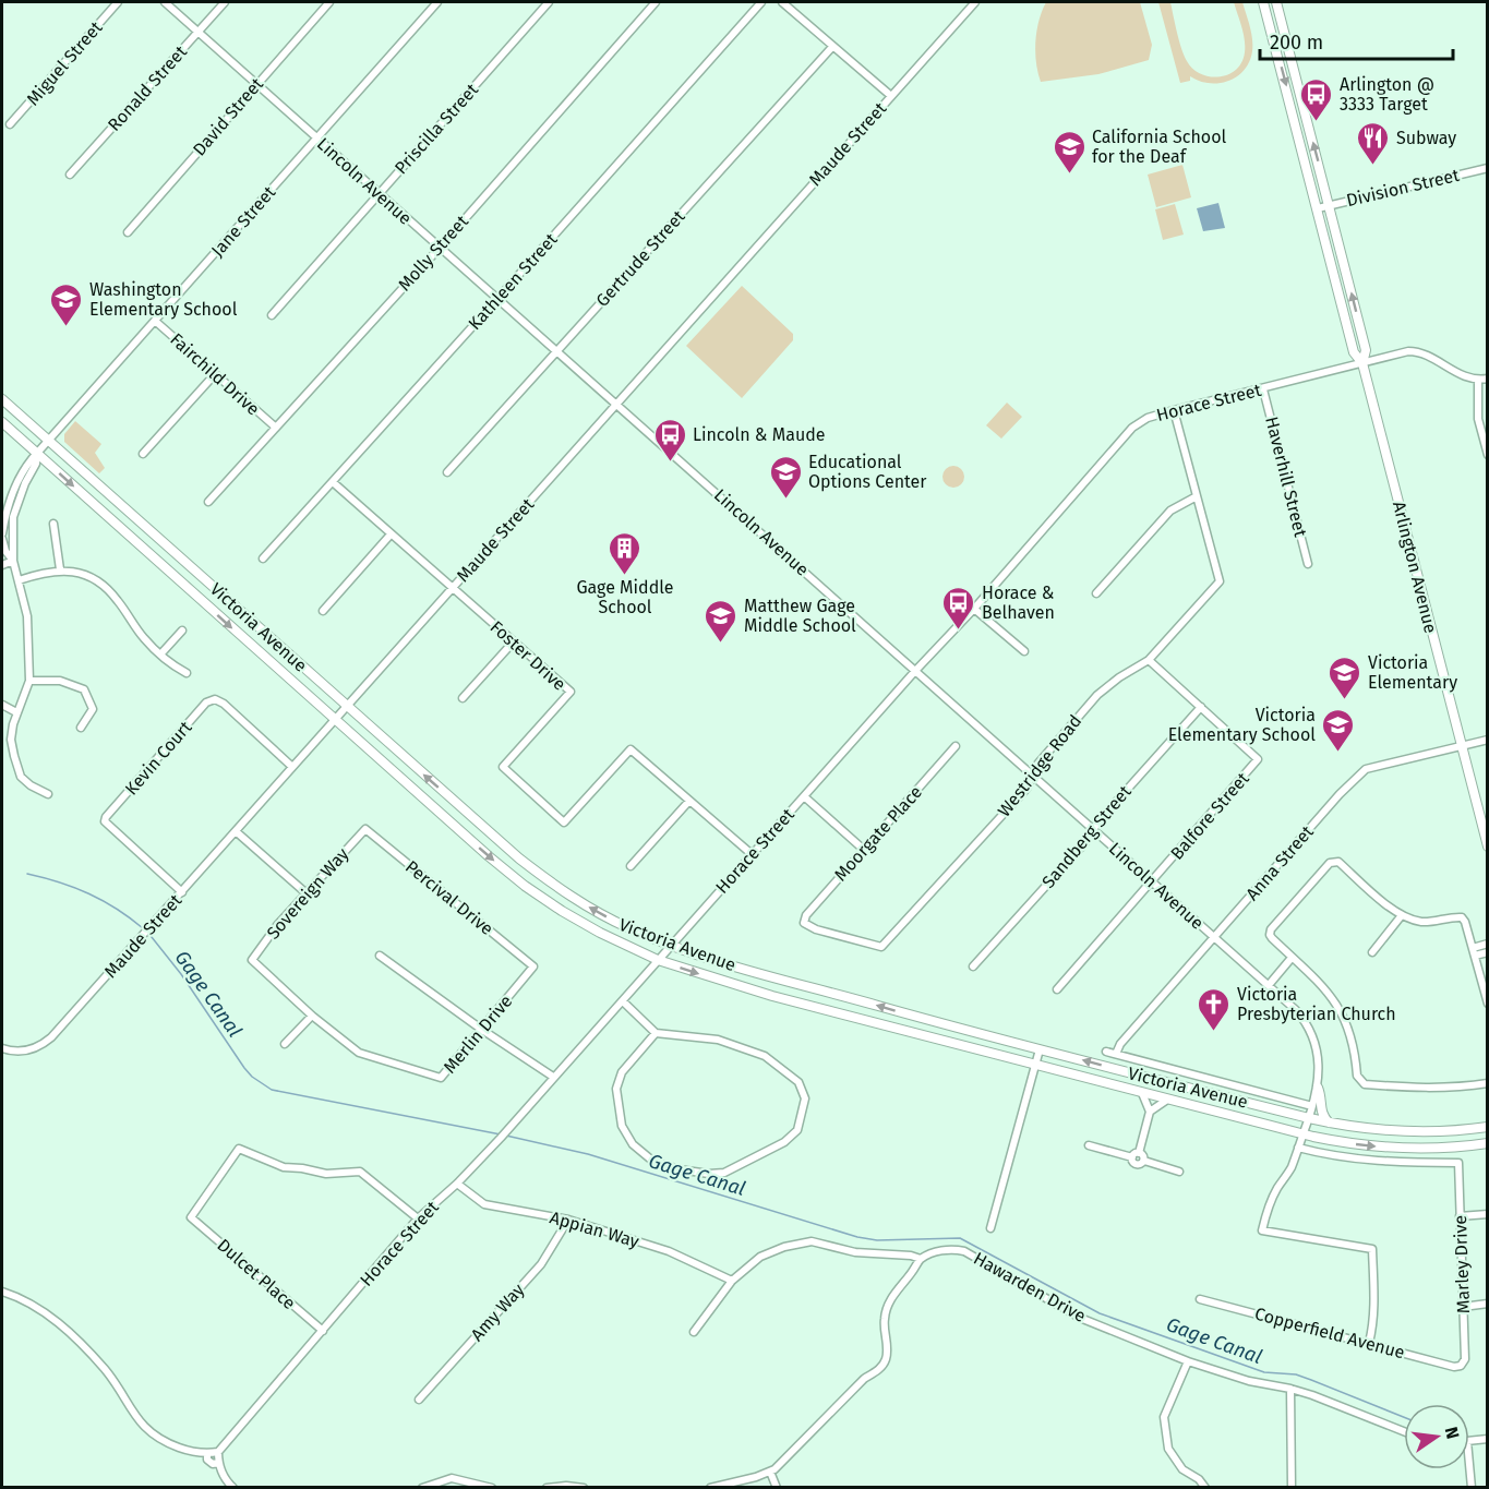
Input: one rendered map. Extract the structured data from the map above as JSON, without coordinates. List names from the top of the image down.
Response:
{
  "streets": {
    "main road": ["Arlington Avenue", "Victoria Avenue"],
    "street": [
      "Miguel Street",
      "Ronald Street",
      "David Street",
      "Priscilla Street",
      "Maude Street",
      "Lincoln Avenue",
      "Division Street",
      "Jane Street",
      "Molly Street",
      "Gertrude Street",
      "Kathleen Street",
      "Fairchild Drive",
      "Horace Street",
      "Haverhill Street",
      "Foster Drive",
      "Kevin Court",
      "Westridge Road",
      "Balfore Street",
      "Moorgate Place",
      "Sandberg Street",
      "Anna Street",
      "Sovereign Way",
      "Percival Drive",
      "Merlin Drive",
      "Appian Way",
      "Marley Drive",
      "Dulcet Place",
      "Hawarden Drive",
      "Amy Way",
      "Copperfield Avenue"
    ]
  },
  "crossings": [
    ["Ronald Street", "Lincoln Avenue"],
    ["David Street", "Lincoln Avenue"],
    ["Priscilla Street", "Lincoln Avenue"],
    ["Maude Street", "Lincoln Avenue"],
    ["Maude Street", "Victoria Avenue"],
    ["Maude Street", "Foster Drive"],
    ["Maude Street", "Kevin Court"],
    ["Lincoln Avenue", "Jane Street"],
    ["Lincoln Avenue", "Molly Street"],
    ["Lincoln Avenue", "Gertrude Street"],
    ["Lincoln Avenue", "Kathleen Street"],
    ["Lincoln Avenue", "Horace Street"],
    ["Lincoln Avenue", "Victoria Avenue"],
    ["Lincoln Avenue", "Westridge Road"],
    ["Lincoln Avenue", "Balfore Street"],
    ["Lincoln Avenue", "Sandberg Street"],
    ["Lincoln Avenue", "Anna Street"],
    ["Lincoln Avenue", "Marley Drive"],
    ["Lincoln Avenue", "Copperfield Avenue"],
    ["Division Street", "Arlington Avenue"],
    ["Jane Street", "Fairchild Drive"],
    ["Jane Street", "Victoria Avenue"],
    ["Molly Street", "Fairchild Drive"],
    ["Kathleen Street", "Foster Drive"],
    ["Horace Street", "Haverhill Street"],
    ["Horace Street", "Arlington Avenue"],
    ["Horace Street", "Victoria Avenue"],
    ["Horace Street", "Foster Drive"],
    ["Horace Street", "Westridge Road"],
    ["Horace Street", "Appian Way"],
    ["Horace Street", "Dulcet Place"],
    ["Arlington Avenue", "Anna Street"],
    ["Westridge Road", "Moorgate Place"],
    ["Balfore Street", "Sandberg Street"],
    ["Sovereign Way", "Percival Drive"],
    ["Sovereign Way", "Merlin Drive"],
    ["Percival Drive", "Merlin Drive"],
    ["Appian Way", "Amy Way"],
    ["Marley Drive", "Copperfield Avenue"]
  ],
  "water": ["Gage Canal"],
  "places": {
    "bus stop": ["Arlington @ 3333 Target", "Lincoln & Maude", "Horace & Belhaven"],
    "restaurant": ["Subway"],
    "school or university": [
      "California School for the Deaf",
      "Washington Elementary School",
      "Educational Options Center",
      "Matthew Gage Middle School",
      "Victoria Elementary",
      "Victoria Elementary School"
    ],
    "building": ["Gage Middle School"],
    "church": ["Victoria Presbyterian Church"]
  },
  "scale_bar": "200 m",
  "north": "right"
}
